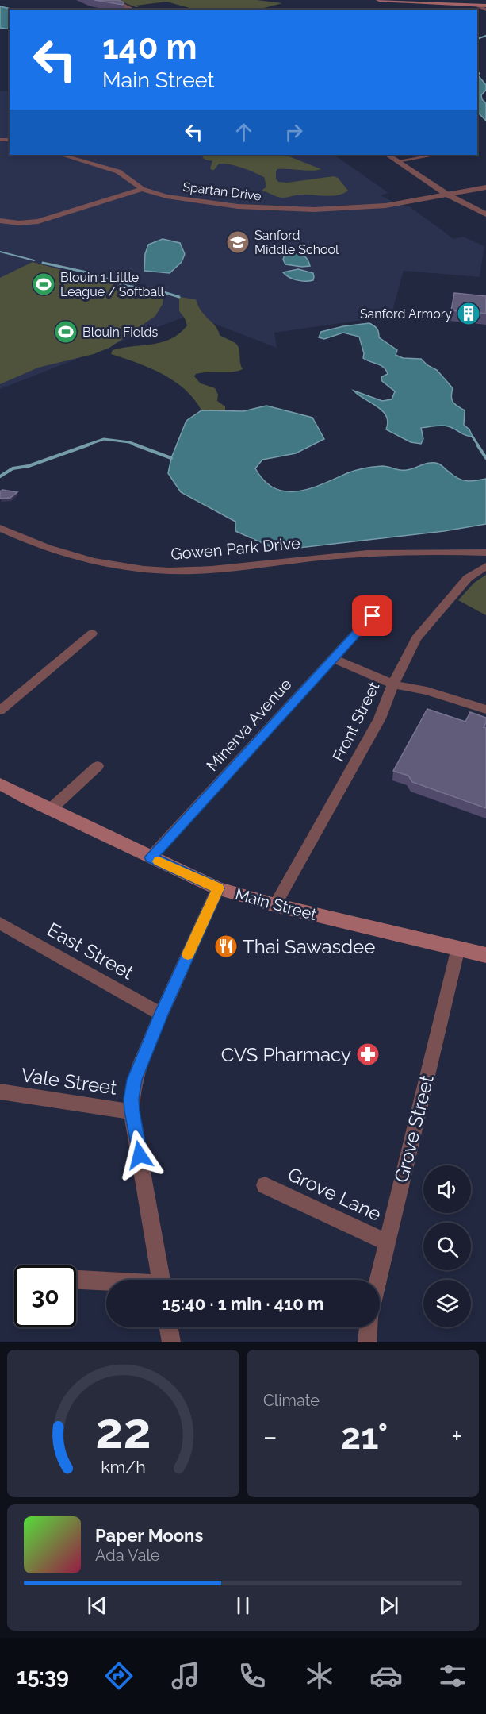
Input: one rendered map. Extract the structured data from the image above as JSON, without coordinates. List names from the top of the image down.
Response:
{
  "streets": {
    "main road": ["Main Street"],
    "street": [
      "Spartan Drive",
      "Gowen Park Drive",
      "Front Street",
      "Minerva Avenue",
      "East Street",
      "Vale Street",
      "Grove Street",
      "Grove Lane"
    ]
  },
  "crossings": [
    ["Front Street", "Main Street"],
    ["Minerva Avenue", "Main Street"],
    ["Main Street", "Grove Street"],
    ["Grove Street", "Grove Lane"]
  ],
  "places": {
    "school or university": ["Sanford Middle School"],
    "sports": ["Blouin 1 Little League / Softball", "Blouin Fields"],
    "building": ["Sanford Armory"],
    "restaurant": ["Thai Sawasdee"],
    "pharmacy": ["CVS Pharmacy"]
  },
  "page": {
    "turn": ["140 m", "Main Street"],
    "limit": "30",
    "trip": "15:40 · 1 min · 410 m",
    "tile": "Climate",
    "heat": ["−", "21°", "+"],
    "song": ["Paper Moons", "Ada Vale"],
    "tabs": "15:39",
    "gauge": ["22", "km/h"]
  }
}
